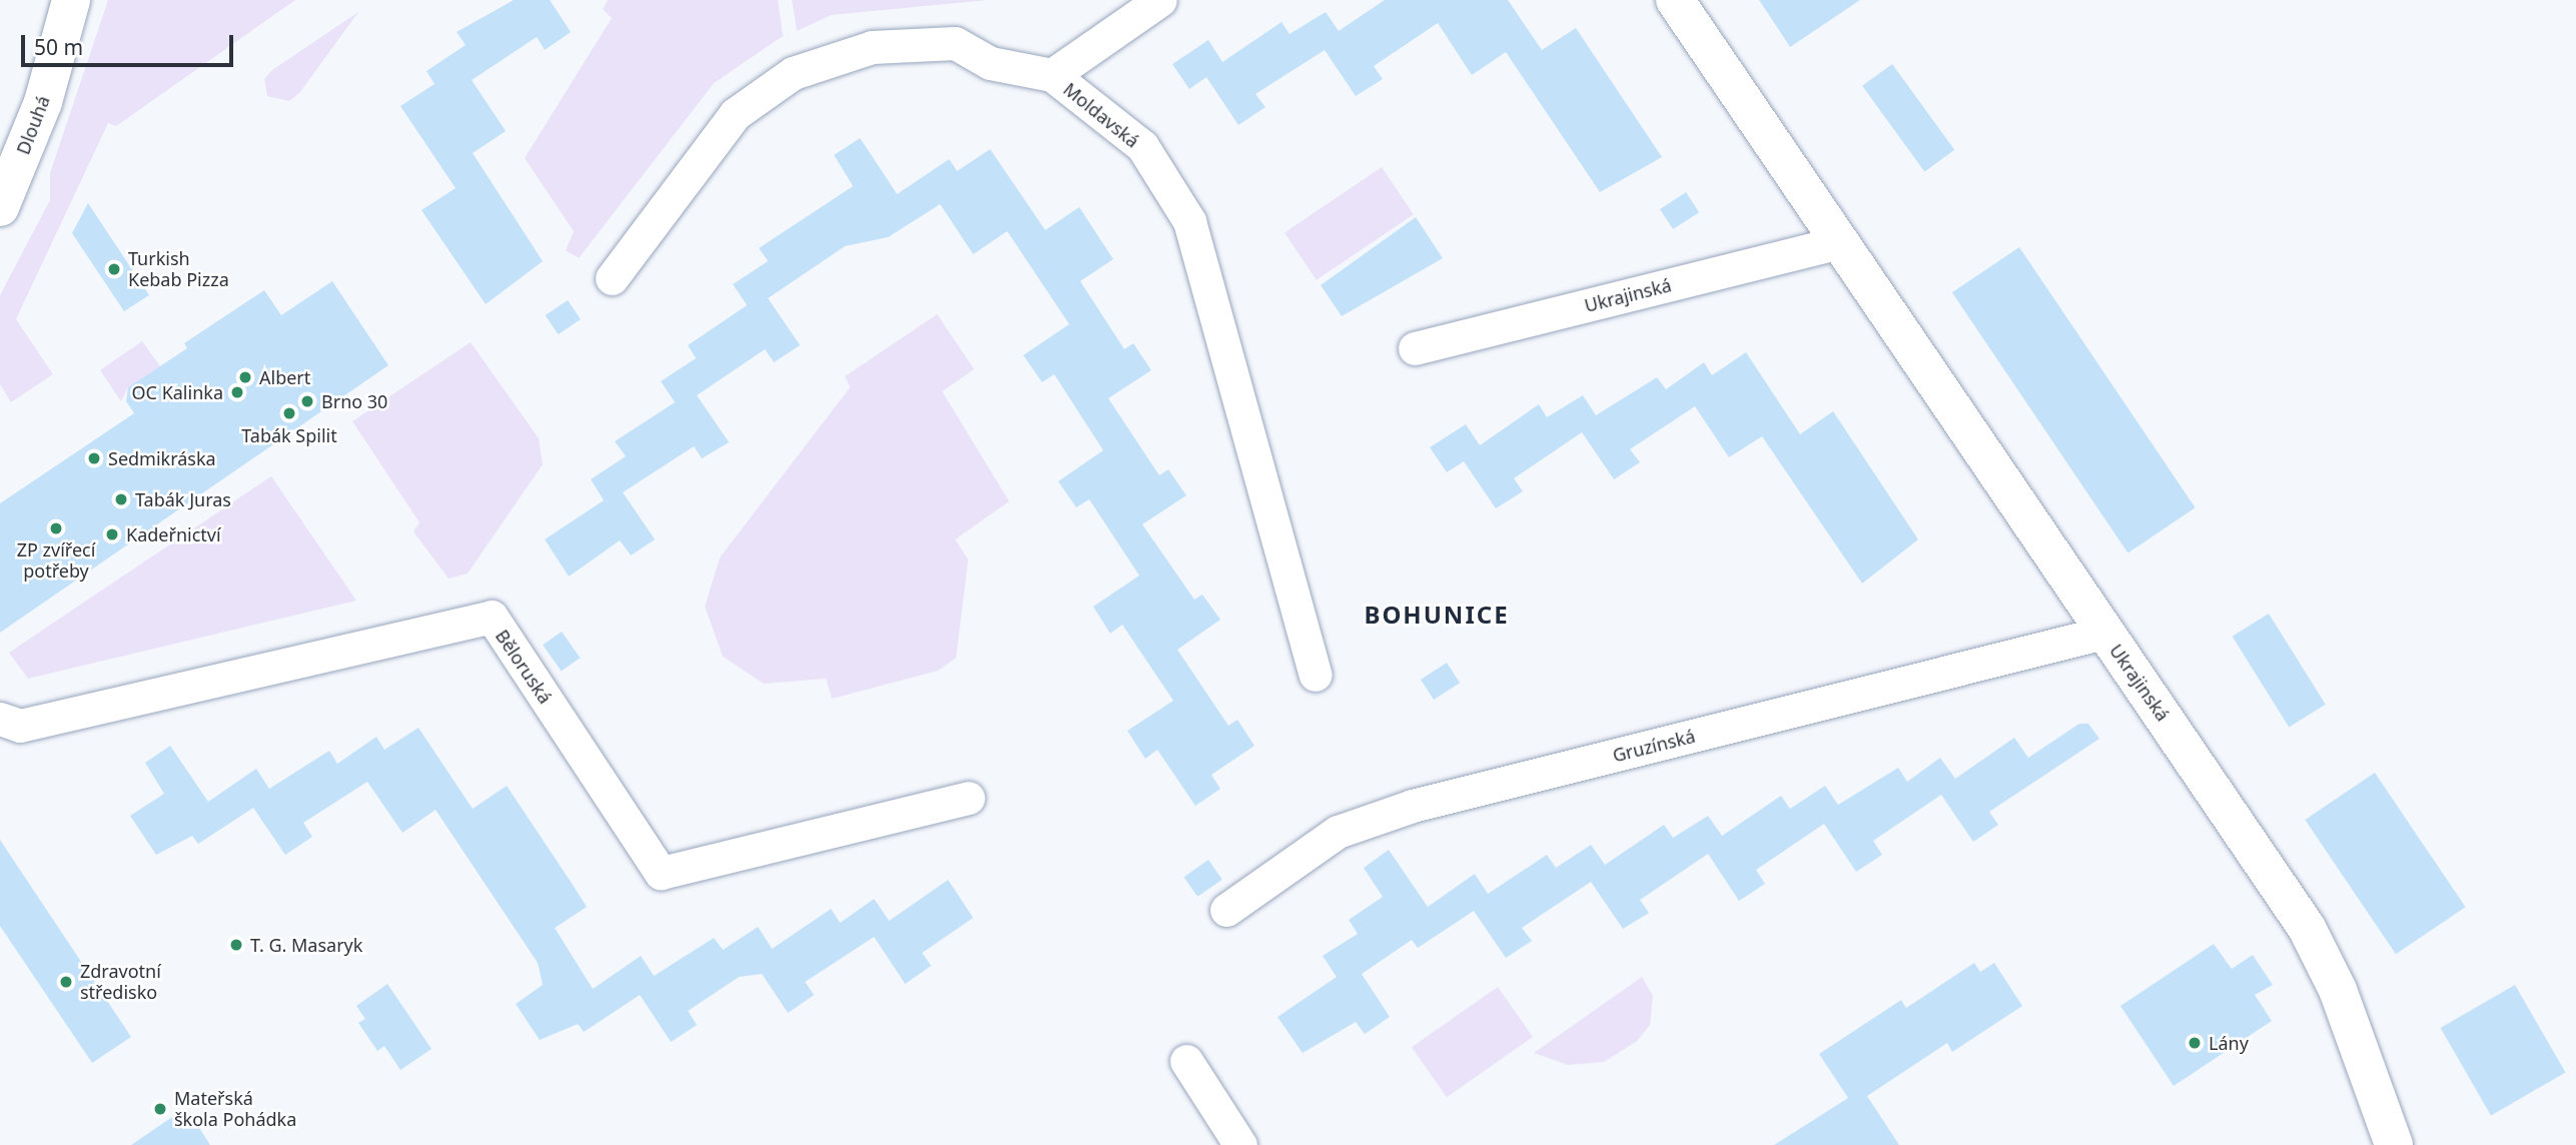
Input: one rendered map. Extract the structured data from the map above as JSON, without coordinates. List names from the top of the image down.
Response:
{
  "streets": {
    "street": [
      "Moldavská",
      "Dlouhá",
      "Ukrajinská",
      "Běloruská",
      "Gruzínská"
    ]
  },
  "crossings": [
    ["Ukrajinská", "Gruzínská"]
  ],
  "districts": ["BOHUNICE"],
  "places": [
    "Turkish Kebab Pizza",
    "Albert",
    "OC Kalinka",
    "Brno 30",
    "Tabák Spilit",
    "Sedmikráska",
    "Tabák Juras",
    "ZP zvířecí potřeby",
    "Kadeřnictví",
    "T. G. Masaryk",
    "Zdravotní středisko",
    "Lány",
    "Mateřská škola Pohádka"
  ],
  "scale_bar": "50 m"
}
